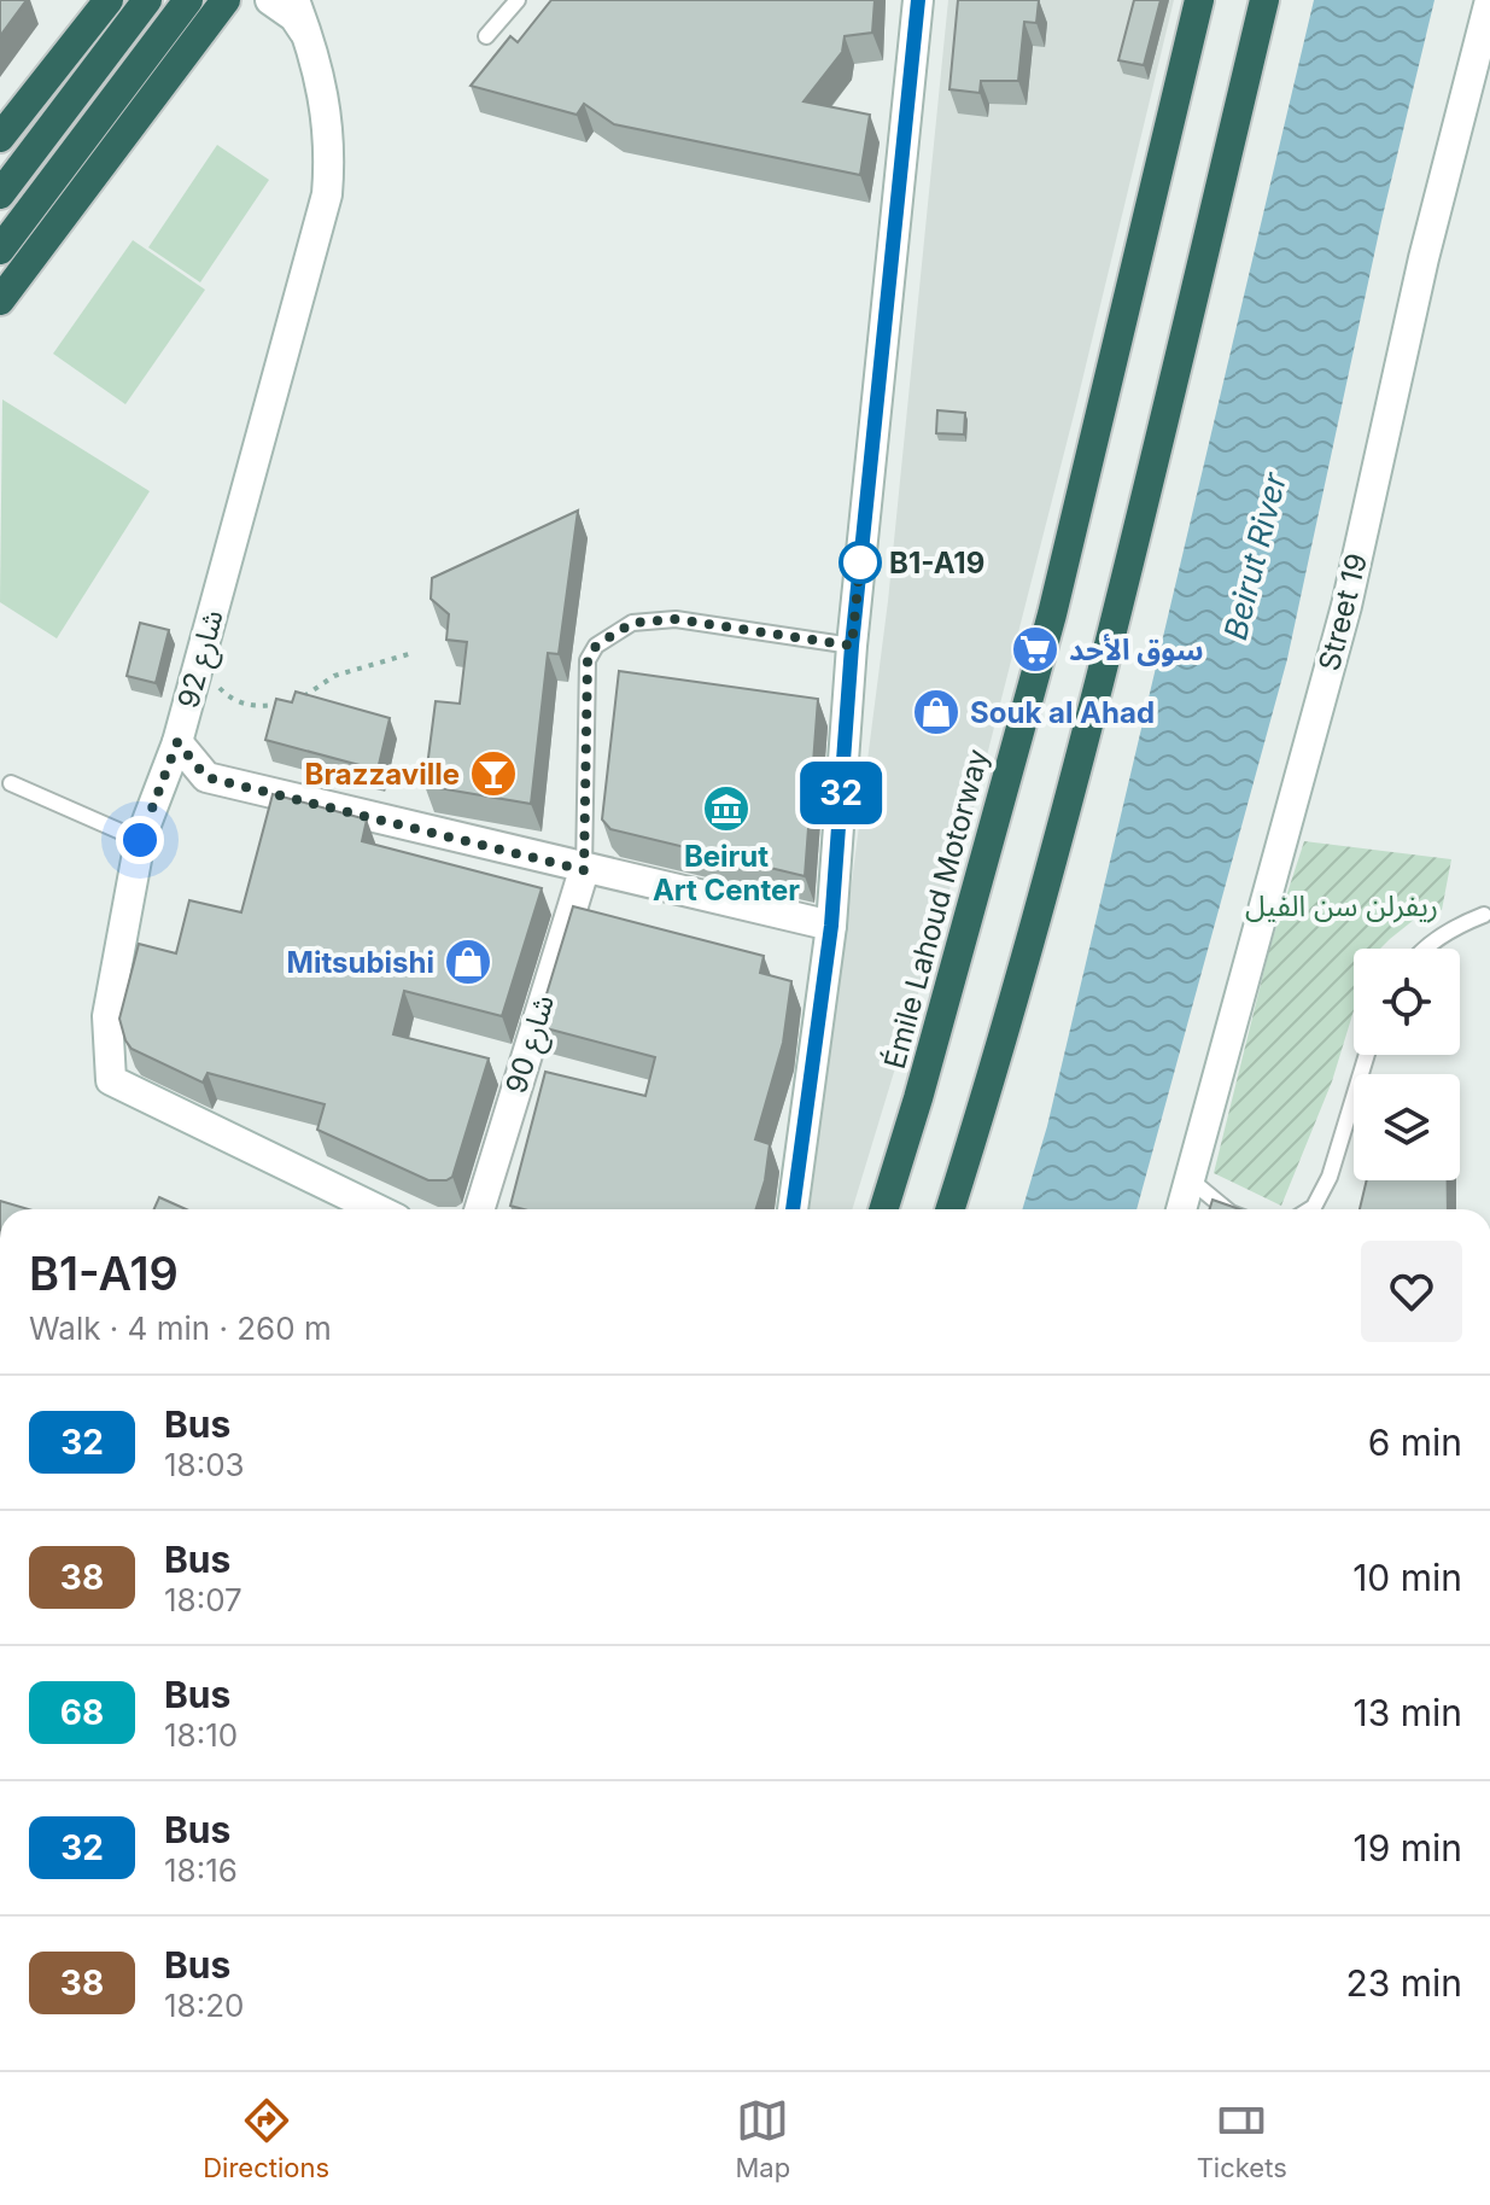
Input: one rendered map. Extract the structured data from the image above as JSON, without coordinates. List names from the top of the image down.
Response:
{
  "streets": {
    "highway": ["Émile Lahoud Motorway"],
    "main road": ["Street 19", "شارع 92", "شارع 90"]
  },
  "water": ["Beirut River"],
  "parks": ["ريفرلن سن الفيل"],
  "places": {
    "other": ["B1-A19"],
    "supermarket": ["سوق الأحد"],
    "shop": ["Souk al Ahad", "Mitsubishi"],
    "bar": ["Brazzaville"],
    "museum": ["Beirut Art Center"]
  },
  "lines": ["bus line 32"],
  "page": {
    "on_map": "32",
    "heading": ["B1-A19", "Walk · 4 min · 260 m"],
    "list": [
      {
        "mark": "32",
        "name": "Bus",
        "note": "18:03",
        "value": "6 min"
      },
      {
        "mark": "38",
        "name": "Bus",
        "note": "18:07",
        "value": "10 min"
      },
      {
        "mark": "68",
        "name": "Bus",
        "note": "18:10",
        "value": "13 min"
      },
      {
        "mark": "32",
        "name": "Bus",
        "note": "18:16",
        "value": "19 min"
      },
      {
        "mark": "38",
        "name": "Bus",
        "note": "18:20",
        "value": "23 min"
      }
    ],
    "tabs": ["Directions", "Map", "Tickets"]
  }
}
